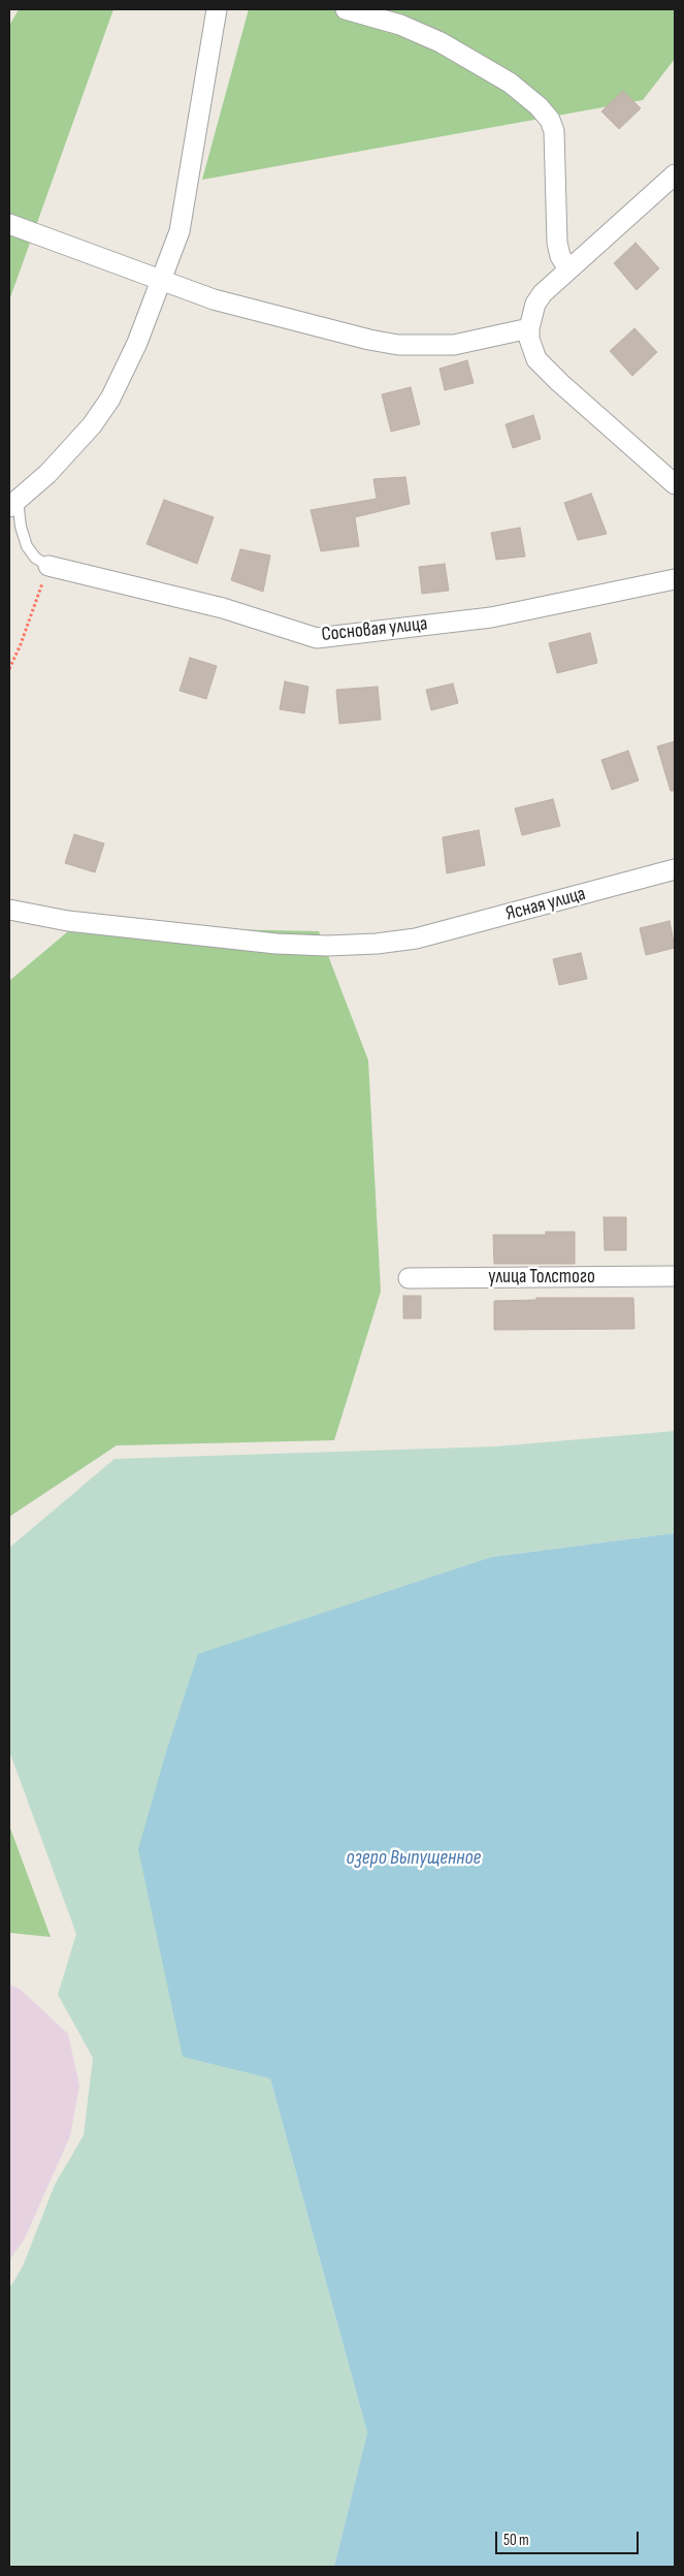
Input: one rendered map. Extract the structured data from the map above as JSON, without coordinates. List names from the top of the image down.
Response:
{
  "streets": {
    "street": ["Сосновая улица", "Ясная улица", "улица Толстого"]
  },
  "water": ["озеро Выпущенное"],
  "scale_bar": "50 m"
}
